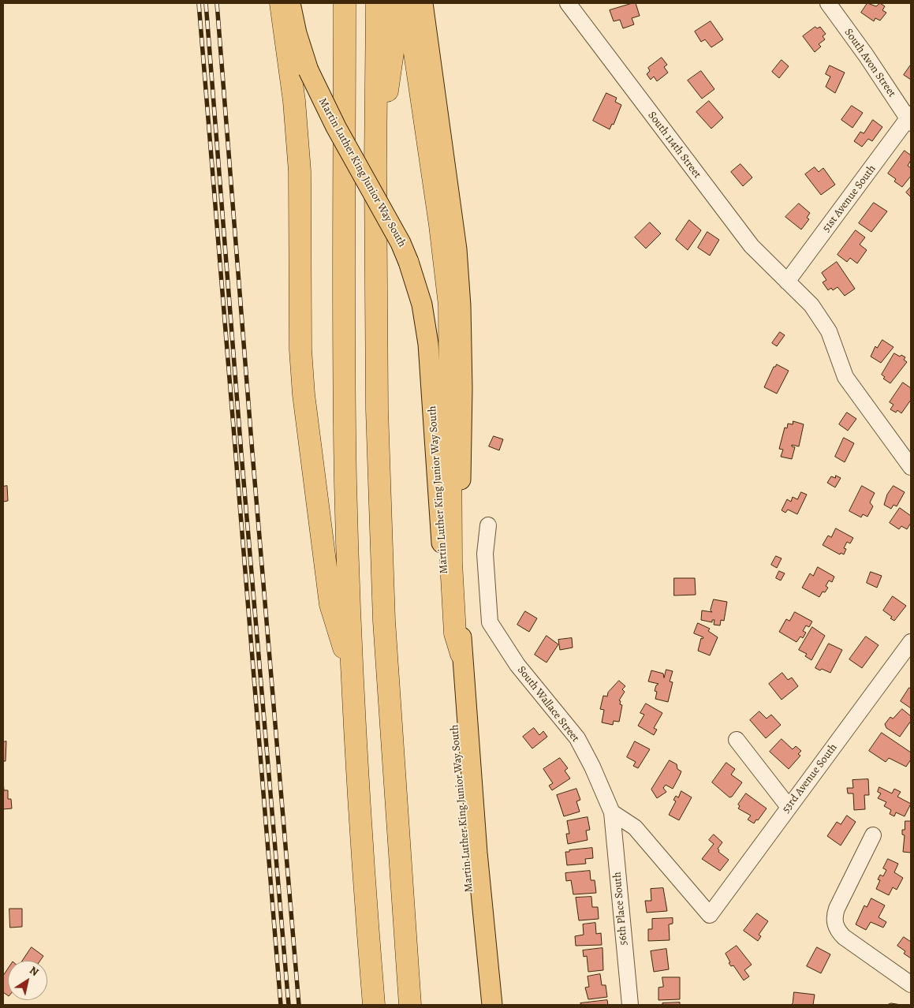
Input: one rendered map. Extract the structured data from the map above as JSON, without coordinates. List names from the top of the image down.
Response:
{
  "streets": {
    "main road": ["Martin Luther King Junior Way South"],
    "street": [
      "South Avon Street",
      "South 114th Street",
      "51st Avenue South",
      "South Wallace Street",
      "53rd Avenue South",
      "56th Place South"
    ]
  },
  "crossings": [
    ["South Avon Street", "51st Avenue South"],
    ["South 114th Street", "51st Avenue South"],
    ["South Wallace Street", "53rd Avenue South"],
    ["South Wallace Street", "56th Place South"],
    ["53rd Avenue South", "56th Place South"]
  ],
  "north": "top right"
}
